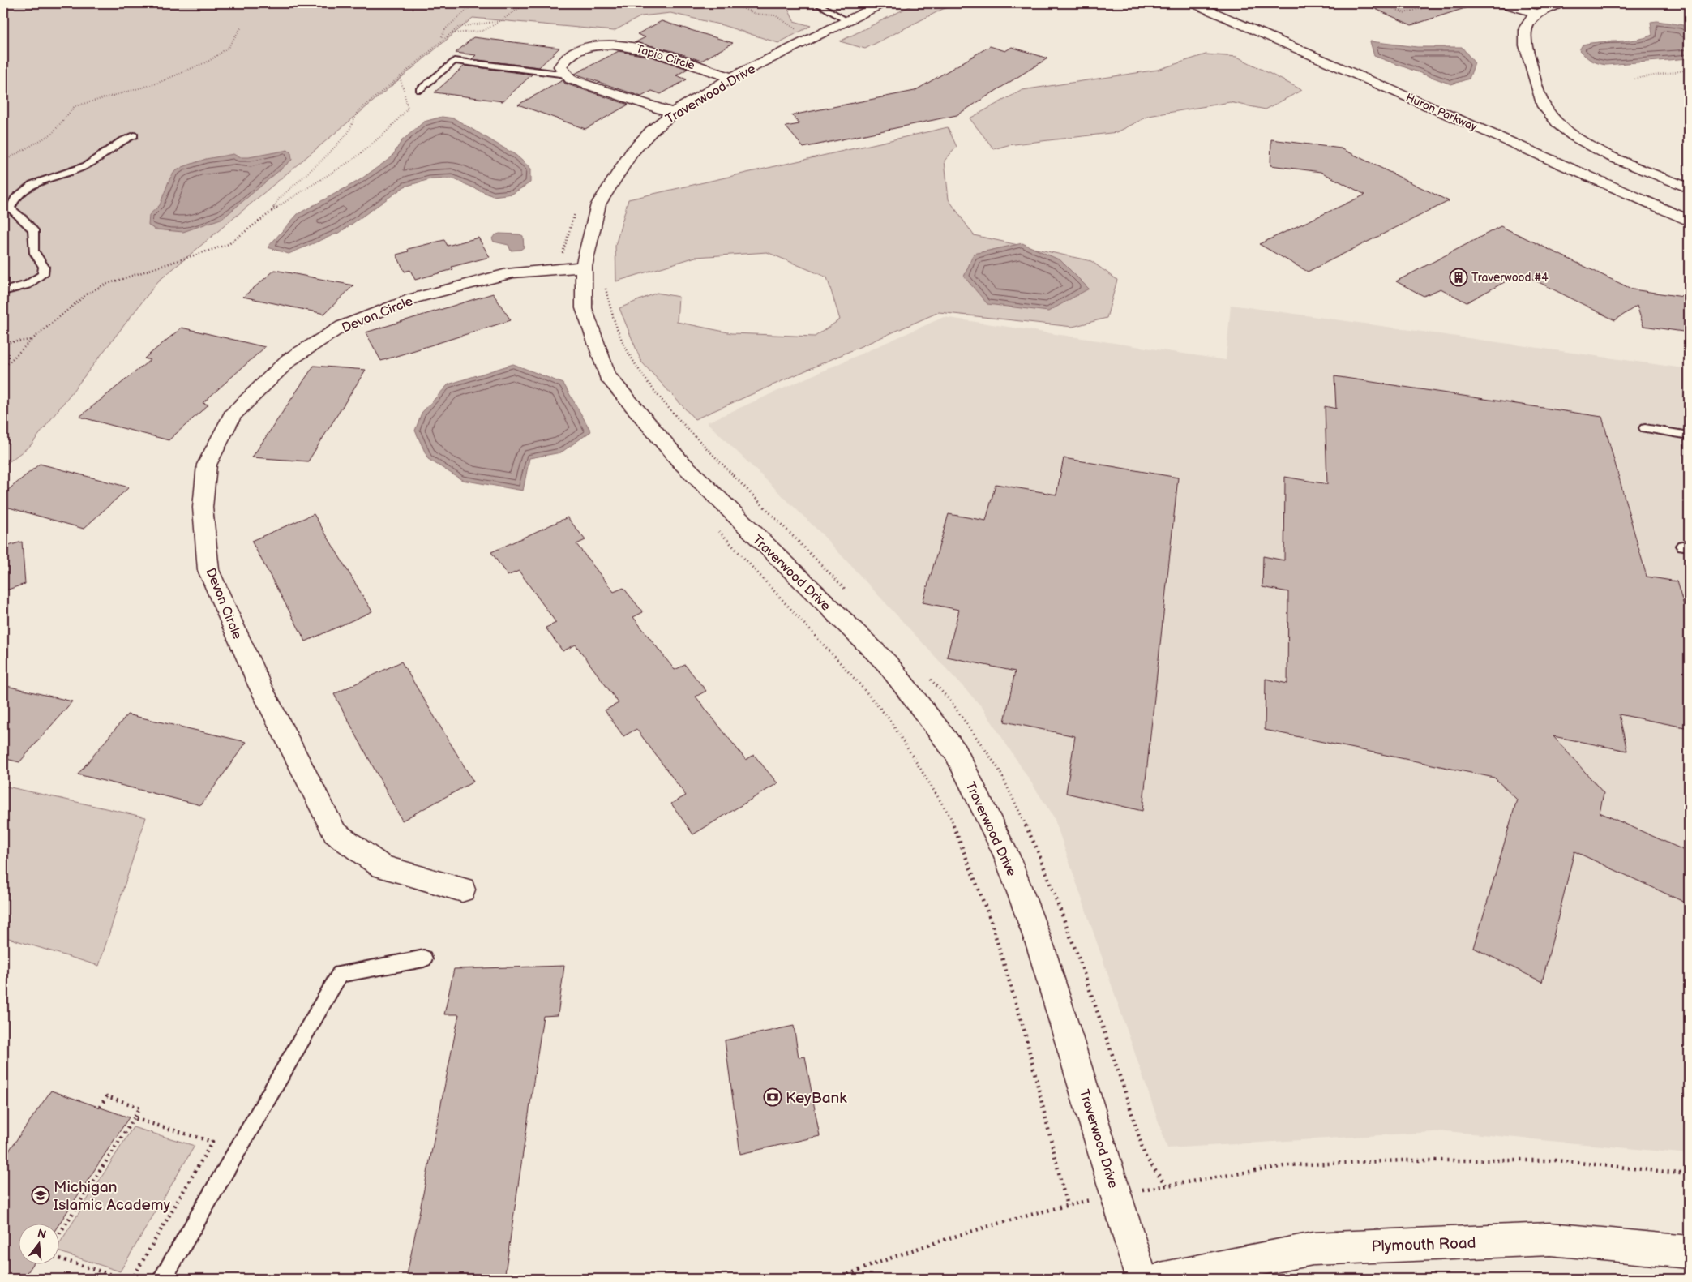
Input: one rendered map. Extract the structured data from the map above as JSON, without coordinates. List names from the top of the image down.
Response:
{
  "streets": {
    "street": [
      "Tapio Circle",
      "Traverwood Drive",
      "Huron Parkway",
      "Devon Circle",
      "Plymouth Road"
    ]
  },
  "crossings": [
    ["Tapio Circle", "Traverwood Drive"],
    ["Traverwood Drive", "Devon Circle"]
  ],
  "places": {
    "building": ["Traverwood #4"],
    "bank": ["KeyBank"],
    "school or university": ["Michigan Islamic Academy"]
  },
  "north": "top"
}
